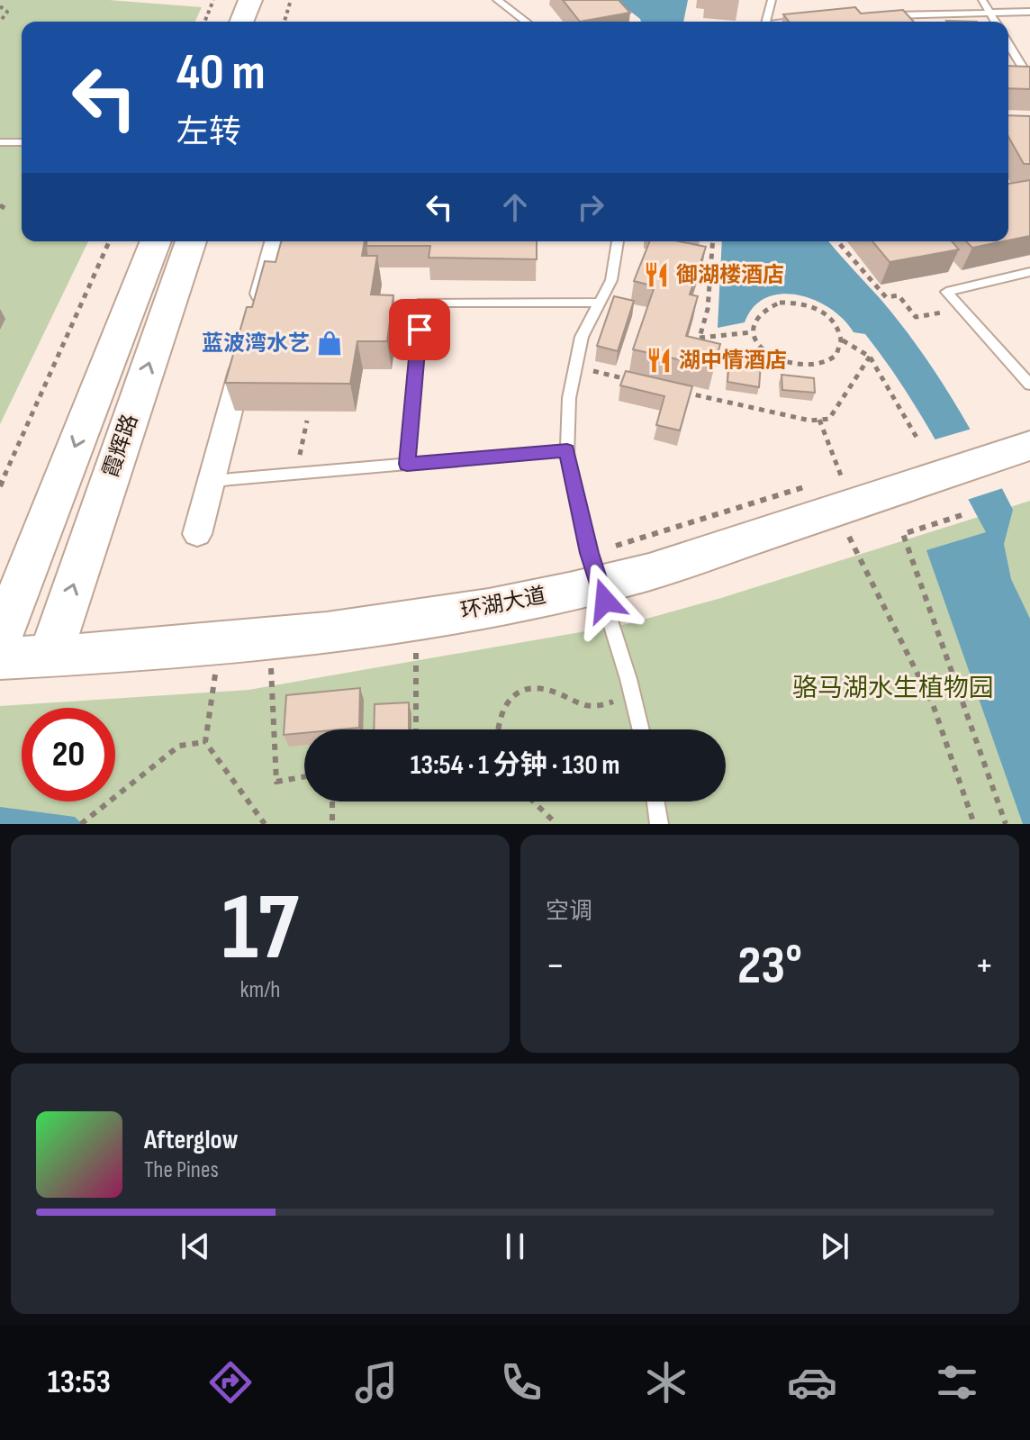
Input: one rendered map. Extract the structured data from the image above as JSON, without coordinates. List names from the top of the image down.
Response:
{
  "streets": {
    "street": ["霞辉路", "环湖大道"]
  },
  "crossings": [
    ["霞辉路", "环湖大道"]
  ],
  "parks": ["骆马湖水生植物园"],
  "places": {
    "restaurant": ["御湖楼酒店", "湖中情酒店"],
    "shop": ["蓝波湾水艺"]
  },
  "page": {
    "turn": ["40 m", "左转"],
    "limit": "20",
    "trip": "13:54 · 1 分钟 · 130 m",
    "tile": [
      ["17", "km/h"],
      "空调"
    ],
    "heat": ["−", "23°", "+"],
    "song": ["Afterglow", "The Pines"],
    "tabs": "13:53"
  }
}
